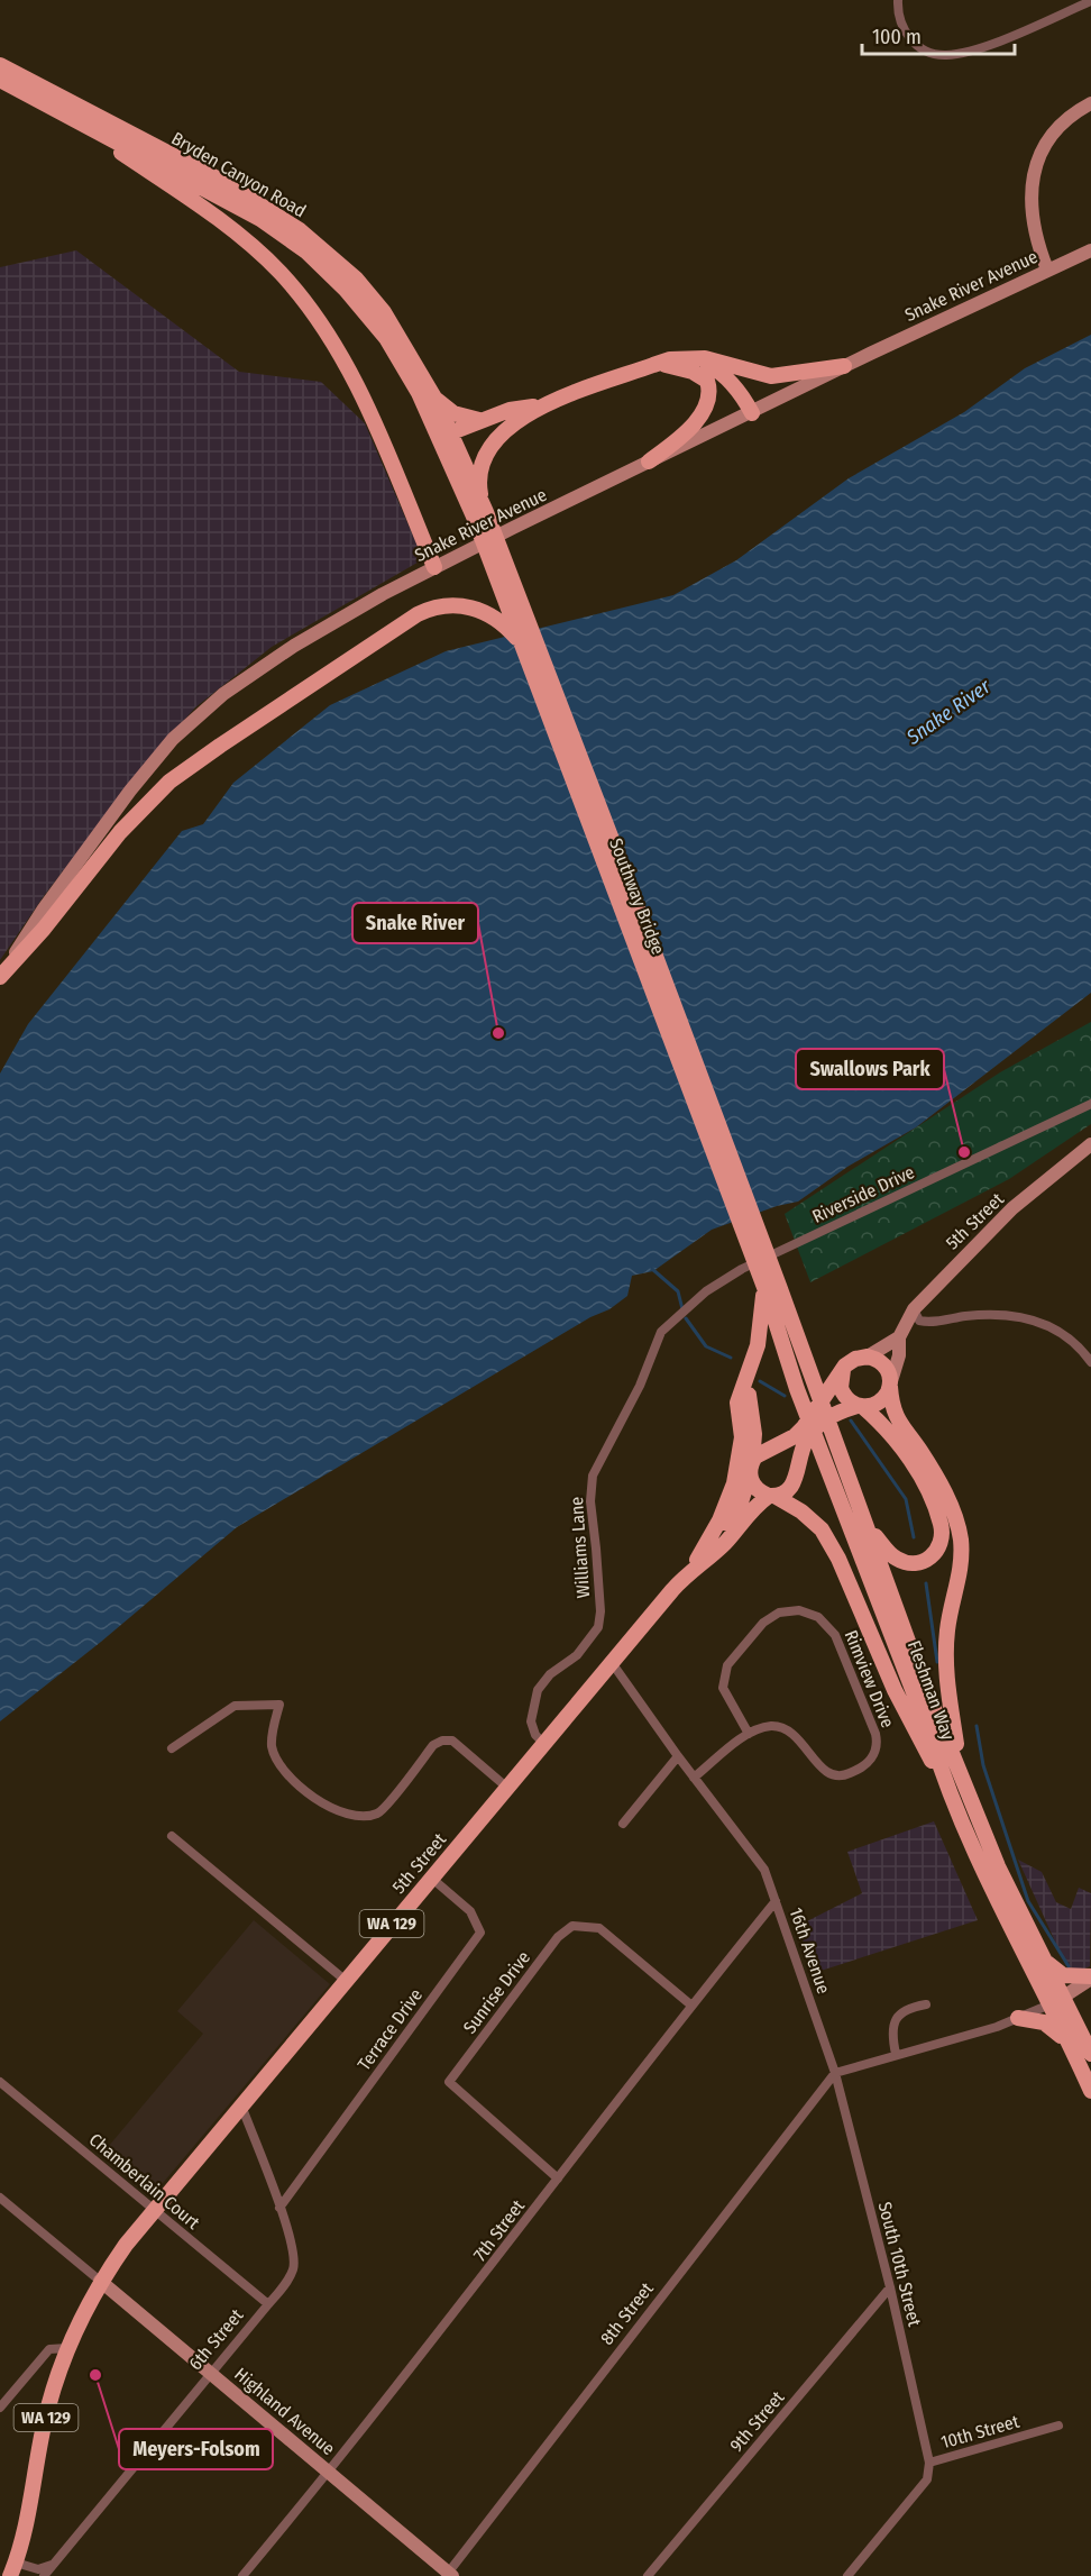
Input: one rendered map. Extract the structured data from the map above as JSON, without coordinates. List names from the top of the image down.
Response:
{
  "streets": {
    "main road": [
      "Bryden Canyon Road",
      "Snake River Avenue",
      "Southway Bridge",
      "5th Street",
      "Fleshman Way",
      "WA 129",
      "Highland Avenue"
    ],
    "street": [
      "Riverside Drive",
      "Williams Lane",
      "Rimview Drive",
      "16th Avenue",
      "Sunrise Drive",
      "Terrace Drive",
      "Chamberlain Court",
      "7th Street",
      "South 10th Street",
      "8th Street",
      "6th Street",
      "9th Street",
      "10th Street"
    ]
  },
  "crossings": [
    ["Bryden Canyon Road", "Southway Bridge"],
    ["Southway Bridge", "Fleshman Way"],
    ["Riverside Drive", "Williams Lane"],
    ["5th Street", "Williams Lane"],
    ["5th Street", "WA 129"],
    ["5th Street", "16th Avenue"],
    ["5th Street", "Terrace Drive"],
    ["5th Street", "Chamberlain Court"],
    ["5th Street", "6th Street"],
    ["5th Street", "Highland Avenue"],
    ["Rimview Drive", "16th Avenue"],
    ["WA 129", "Highland Avenue"],
    ["16th Avenue", "7th Street"],
    ["16th Avenue", "South 10th Street"],
    ["16th Avenue", "8th Street"],
    ["Sunrise Drive", "7th Street"],
    ["Terrace Drive", "6th Street"],
    ["Chamberlain Court", "6th Street"],
    ["7th Street", "Highland Avenue"],
    ["South 10th Street", "8th Street"],
    ["South 10th Street", "9th Street"],
    ["South 10th Street", "10th Street"],
    ["8th Street", "Highland Avenue"],
    ["6th Street", "Highland Avenue"]
  ],
  "water": ["Snake River"],
  "places": ["Snake River", "Swallows Park", "Meyers-Folsom"],
  "scale_bar": "100 m"
}
